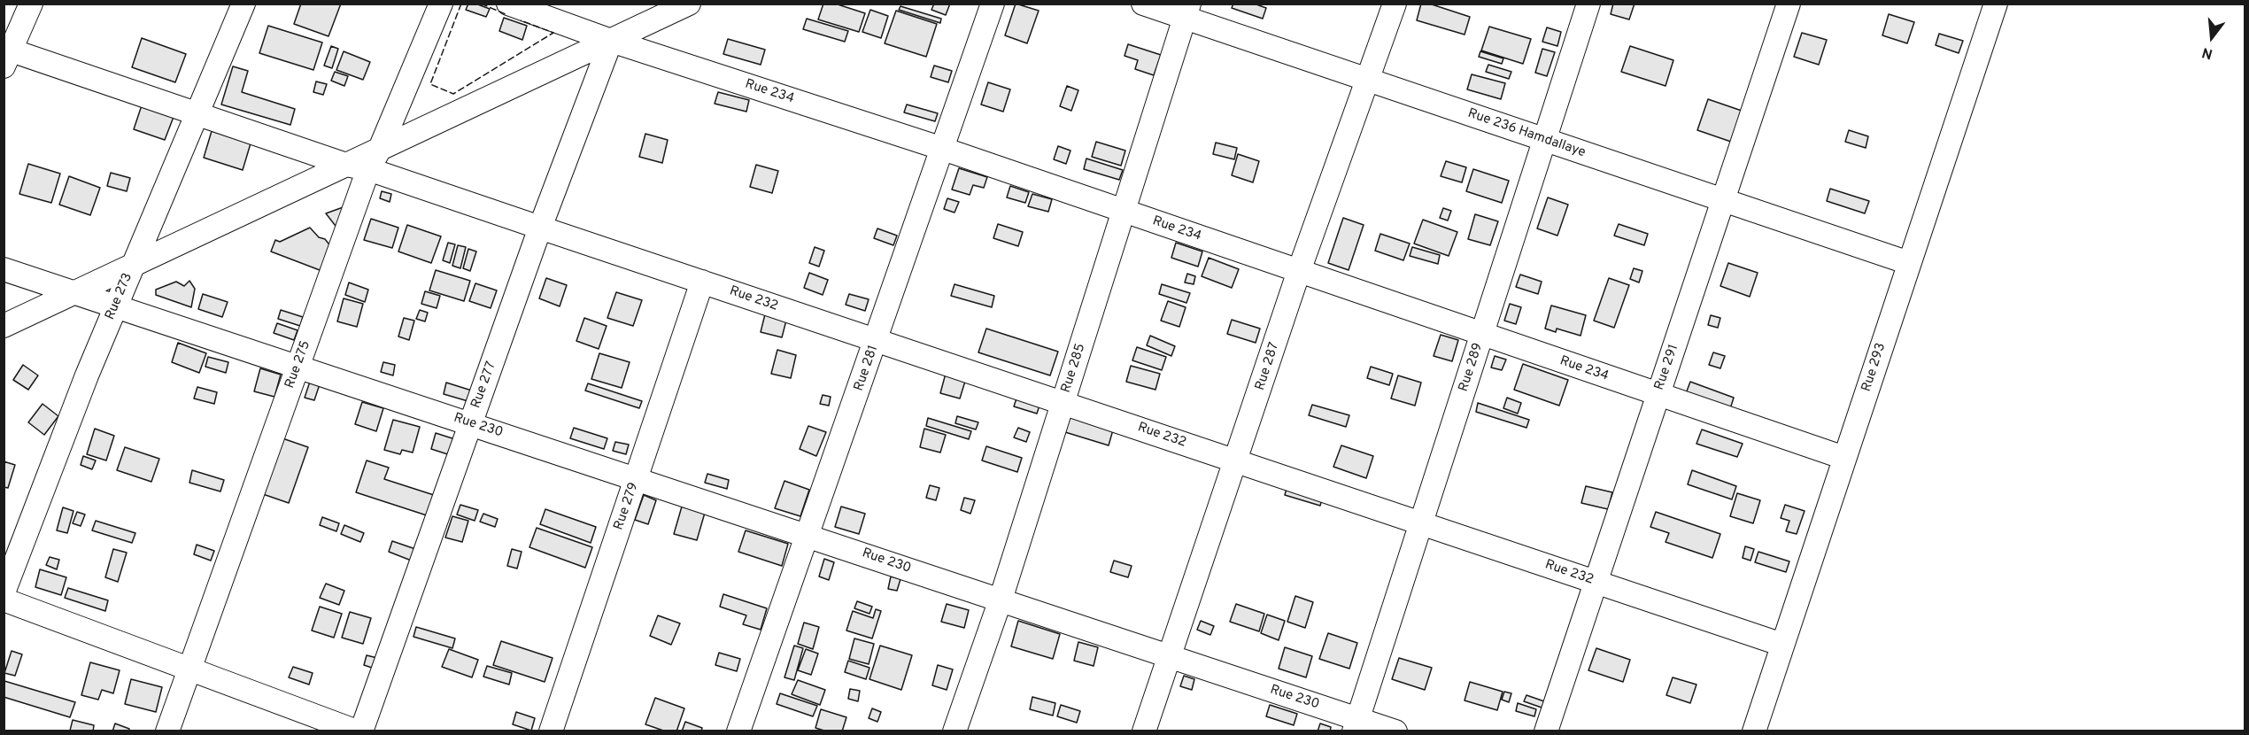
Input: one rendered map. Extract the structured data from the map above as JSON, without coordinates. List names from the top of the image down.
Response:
{
  "streets": {
    "street": [
      "Rue 234",
      "Rue 236 Hamdallaye",
      "Rue 273",
      "Rue 232",
      "Rue 275",
      "Rue 287",
      "Rue 289",
      "Rue 291",
      "Rue 293",
      "Rue 281",
      "Rue 285",
      "Rue 277",
      "Rue 230",
      "Rue 279"
    ]
  },
  "crossings": [
    ["Rue 234", "Rue 287"],
    ["Rue 234", "Rue 289"],
    ["Rue 234", "Rue 291"],
    ["Rue 234", "Rue 293"],
    ["Rue 234", "Rue 281"],
    ["Rue 234", "Rue 285"],
    ["Rue 234", "Rue 277"],
    ["Rue 236 Hamdallaye", "Rue 287"],
    ["Rue 236 Hamdallaye", "Rue 289"],
    ["Rue 236 Hamdallaye", "Rue 291"],
    ["Rue 236 Hamdallaye", "Rue 293"],
    ["Rue 236 Hamdallaye", "Rue 285"],
    ["Rue 273", "Rue 232"],
    ["Rue 273", "Rue 230"],
    ["Rue 232", "Rue 275"],
    ["Rue 232", "Rue 287"],
    ["Rue 232", "Rue 289"],
    ["Rue 232", "Rue 291"],
    ["Rue 232", "Rue 293"],
    ["Rue 232", "Rue 281"],
    ["Rue 232", "Rue 285"],
    ["Rue 232", "Rue 277"],
    ["Rue 232", "Rue 279"],
    ["Rue 275", "Rue 230"],
    ["Rue 287", "Rue 230"],
    ["Rue 289", "Rue 230"],
    ["Rue 281", "Rue 230"],
    ["Rue 285", "Rue 230"],
    ["Rue 277", "Rue 230"],
    ["Rue 230", "Rue 279"]
  ],
  "north": "bottom"
}
